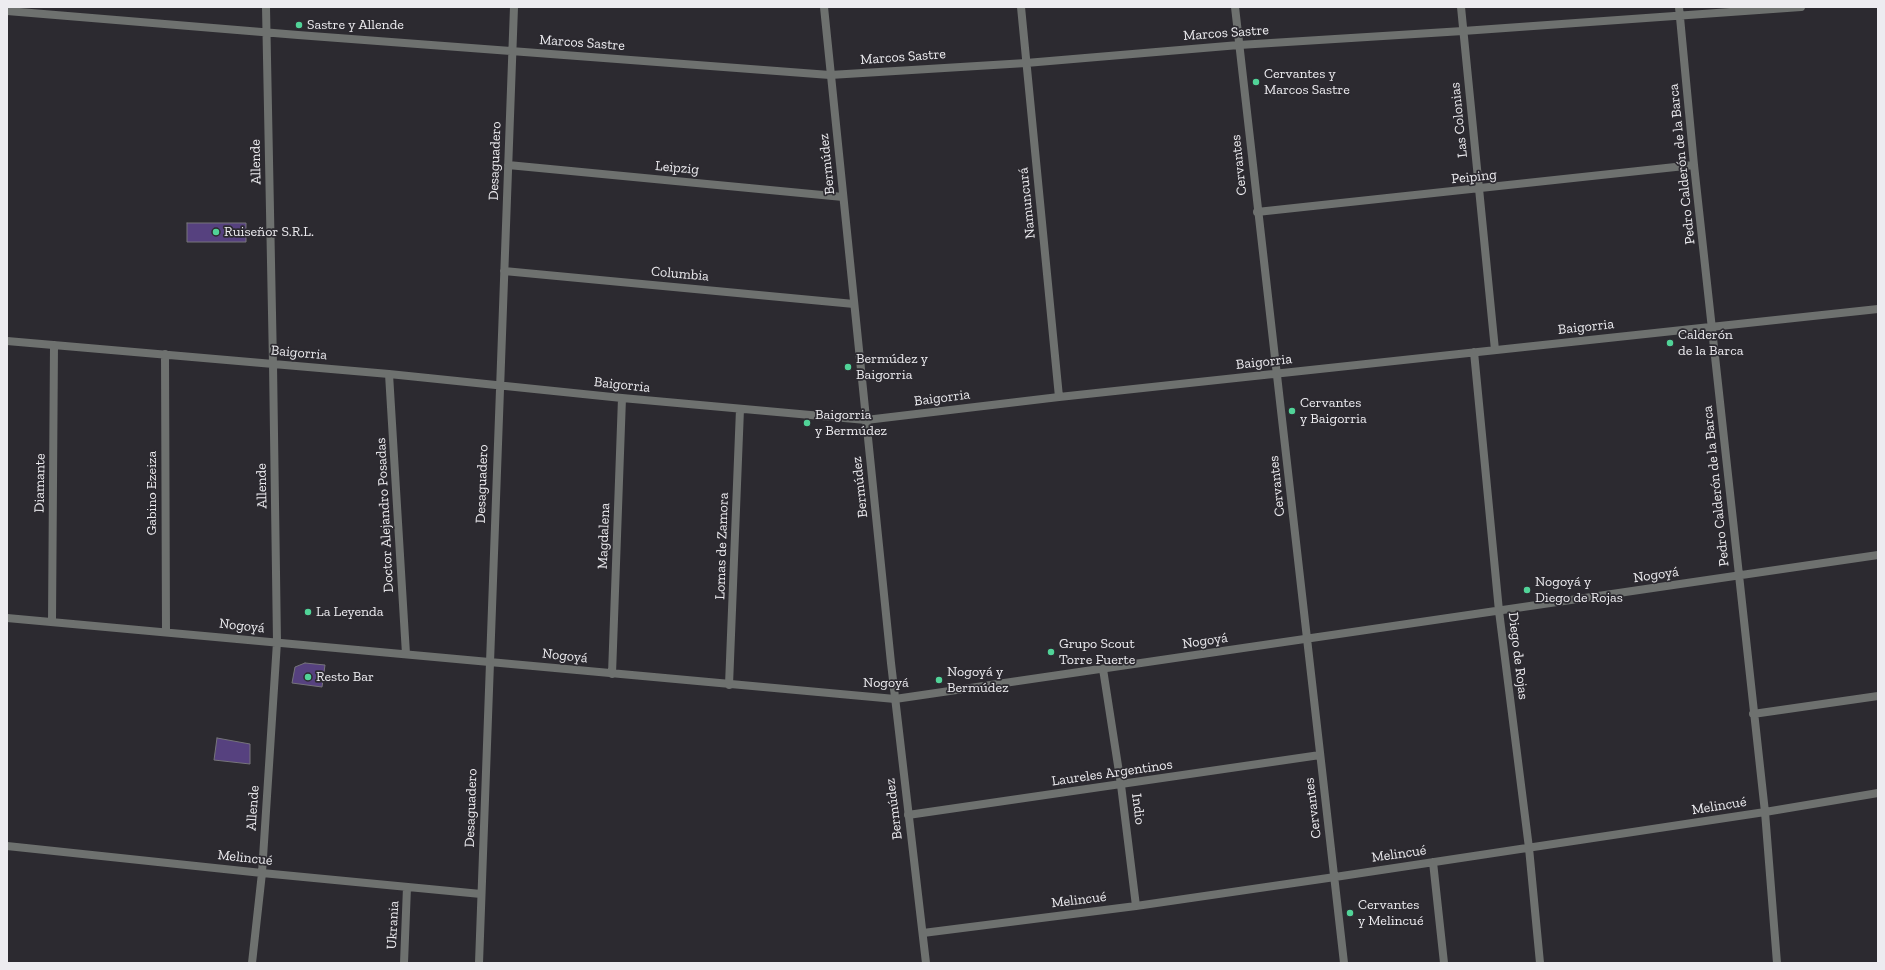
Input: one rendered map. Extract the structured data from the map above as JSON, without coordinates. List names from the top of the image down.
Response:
{
  "streets": {
    "street": [
      "Marcos Sastre",
      "Las Colonias",
      "Desaguadero",
      "Allende",
      "Bermúdez",
      "Pedro Calderón de la Barca",
      "Cervantes",
      "Leipzig",
      "Peiping",
      "Namuncurá",
      "Columbia",
      "Baigorria",
      "Diamante",
      "Gabino Ezeiza",
      "Doctor Alejandro Posadas",
      "Magdalena",
      "Lomas de Zamora",
      "Nogoyá",
      "Diego de Rojas",
      "Laureles Argentinos",
      "Melincué",
      "Indio",
      "Ukrania"
    ]
  },
  "crossings": [
    ["Marcos Sastre", "Las Colonias"],
    ["Marcos Sastre", "Desaguadero"],
    ["Marcos Sastre", "Allende"],
    ["Marcos Sastre", "Bermúdez"],
    ["Marcos Sastre", "Pedro Calderón de la Barca"],
    ["Marcos Sastre", "Cervantes"],
    ["Marcos Sastre", "Namuncurá"],
    ["Las Colonias", "Peiping"],
    ["Las Colonias", "Baigorria"],
    ["Desaguadero", "Leipzig"],
    ["Desaguadero", "Columbia"],
    ["Desaguadero", "Baigorria"],
    ["Desaguadero", "Nogoyá"],
    ["Desaguadero", "Melincué"],
    ["Allende", "Baigorria"],
    ["Allende", "Nogoyá"],
    ["Allende", "Melincué"],
    ["Bermúdez", "Leipzig"],
    ["Bermúdez", "Columbia"],
    ["Bermúdez", "Baigorria"],
    ["Bermúdez", "Nogoyá"],
    ["Bermúdez", "Laureles Argentinos"],
    ["Bermúdez", "Melincué"],
    ["Pedro Calderón de la Barca", "Peiping"],
    ["Pedro Calderón de la Barca", "Baigorria"],
    ["Pedro Calderón de la Barca", "Nogoyá"],
    ["Pedro Calderón de la Barca", "Melincué"],
    ["Cervantes", "Peiping"],
    ["Cervantes", "Baigorria"],
    ["Cervantes", "Nogoyá"],
    ["Cervantes", "Laureles Argentinos"],
    ["Cervantes", "Melincué"],
    ["Namuncurá", "Baigorria"],
    ["Baigorria", "Diamante"],
    ["Baigorria", "Gabino Ezeiza"],
    ["Baigorria", "Doctor Alejandro Posadas"],
    ["Baigorria", "Magdalena"],
    ["Baigorria", "Lomas de Zamora"],
    ["Baigorria", "Diego de Rojas"],
    ["Diamante", "Nogoyá"],
    ["Gabino Ezeiza", "Nogoyá"],
    ["Doctor Alejandro Posadas", "Nogoyá"],
    ["Magdalena", "Nogoyá"],
    ["Lomas de Zamora", "Nogoyá"],
    ["Nogoyá", "Diego de Rojas"],
    ["Nogoyá", "Indio"],
    ["Diego de Rojas", "Melincué"],
    ["Laureles Argentinos", "Indio"],
    ["Melincué", "Indio"],
    ["Melincué", "Ukrania"]
  ],
  "places": [
    "Sastre y Allende",
    "Cervantes y Marcos Sastre",
    "Ruiseñor S.R.L.",
    "Calderón de la Barca",
    "Bermúdez y Baigorria",
    "Cervantes y Baigorria",
    "Baigorria y Bermúdez",
    "Nogoyá y Diego de Rojas",
    "La Leyenda",
    "Grupo Scout Torre Fuerte",
    "Resto Bar",
    "Nogoyá y Bermúdez",
    "Cervantes y Melincué"
  ]
}
